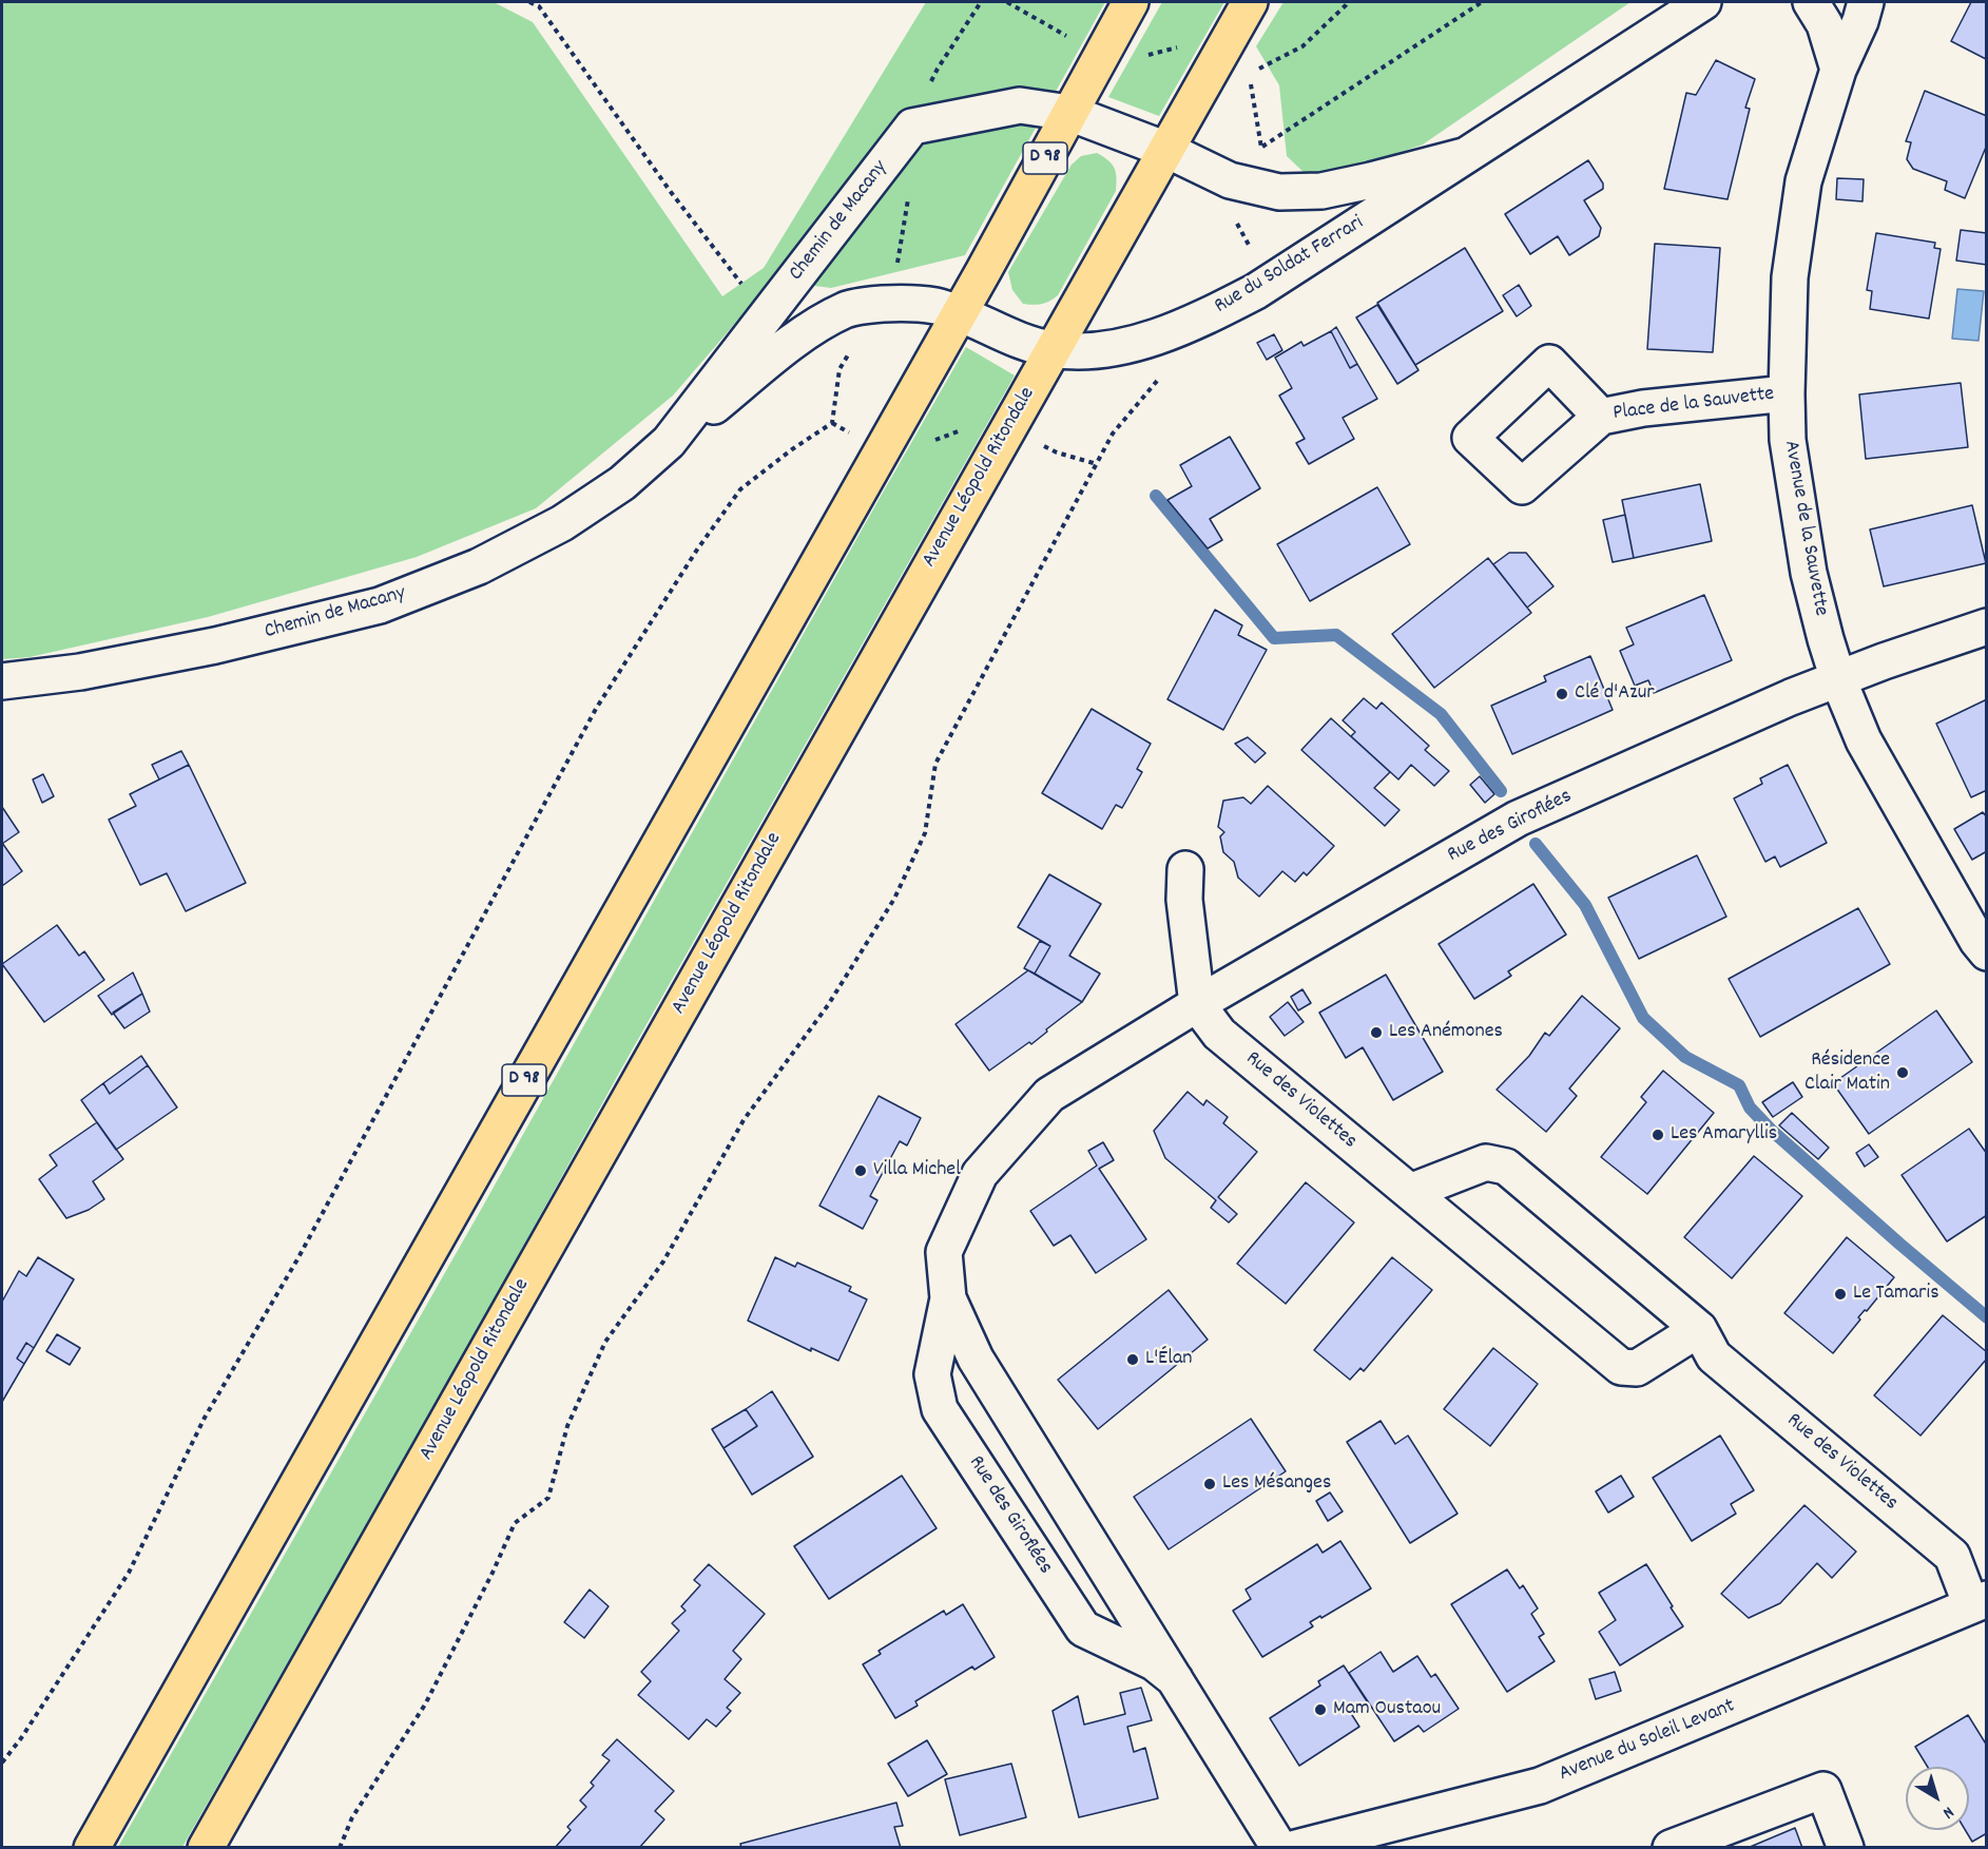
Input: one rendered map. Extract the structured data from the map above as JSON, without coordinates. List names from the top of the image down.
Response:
{
  "streets": {
    "highway": ["D 98", "Avenue Léopold Ritondale"],
    "street": [
      "Chemin de Macany",
      "Rue du Soldat Ferrari",
      "Place de la Sauvette",
      "Avenue de la Sauvette",
      "Rue des Giroflées",
      "Rue des Violettes",
      "Avenue du Soleil Levant"
    ]
  },
  "crossings": [
    ["D 98", "Chemin de Macany"],
    ["D 98", "Rue du Soldat Ferrari"],
    ["Chemin de Macany", "Rue du Soldat Ferrari"],
    ["Rue du Soldat Ferrari", "Avenue Léopold Ritondale"],
    ["Place de la Sauvette", "Avenue de la Sauvette"],
    ["Avenue de la Sauvette", "Rue des Giroflées"],
    ["Rue des Giroflées", "Rue des Violettes"],
    ["Rue des Violettes", "Avenue du Soleil Levant"]
  ],
  "places": [
    "Clé d'Azur",
    "Les Anémones",
    "Résidence Clair Matin",
    "Les Amaryllis",
    "Villa Michel",
    "Le Tamaris",
    "L'Élan",
    "Les Mésanges",
    "Mam Oustaou"
  ],
  "north": "bottom right"
}
